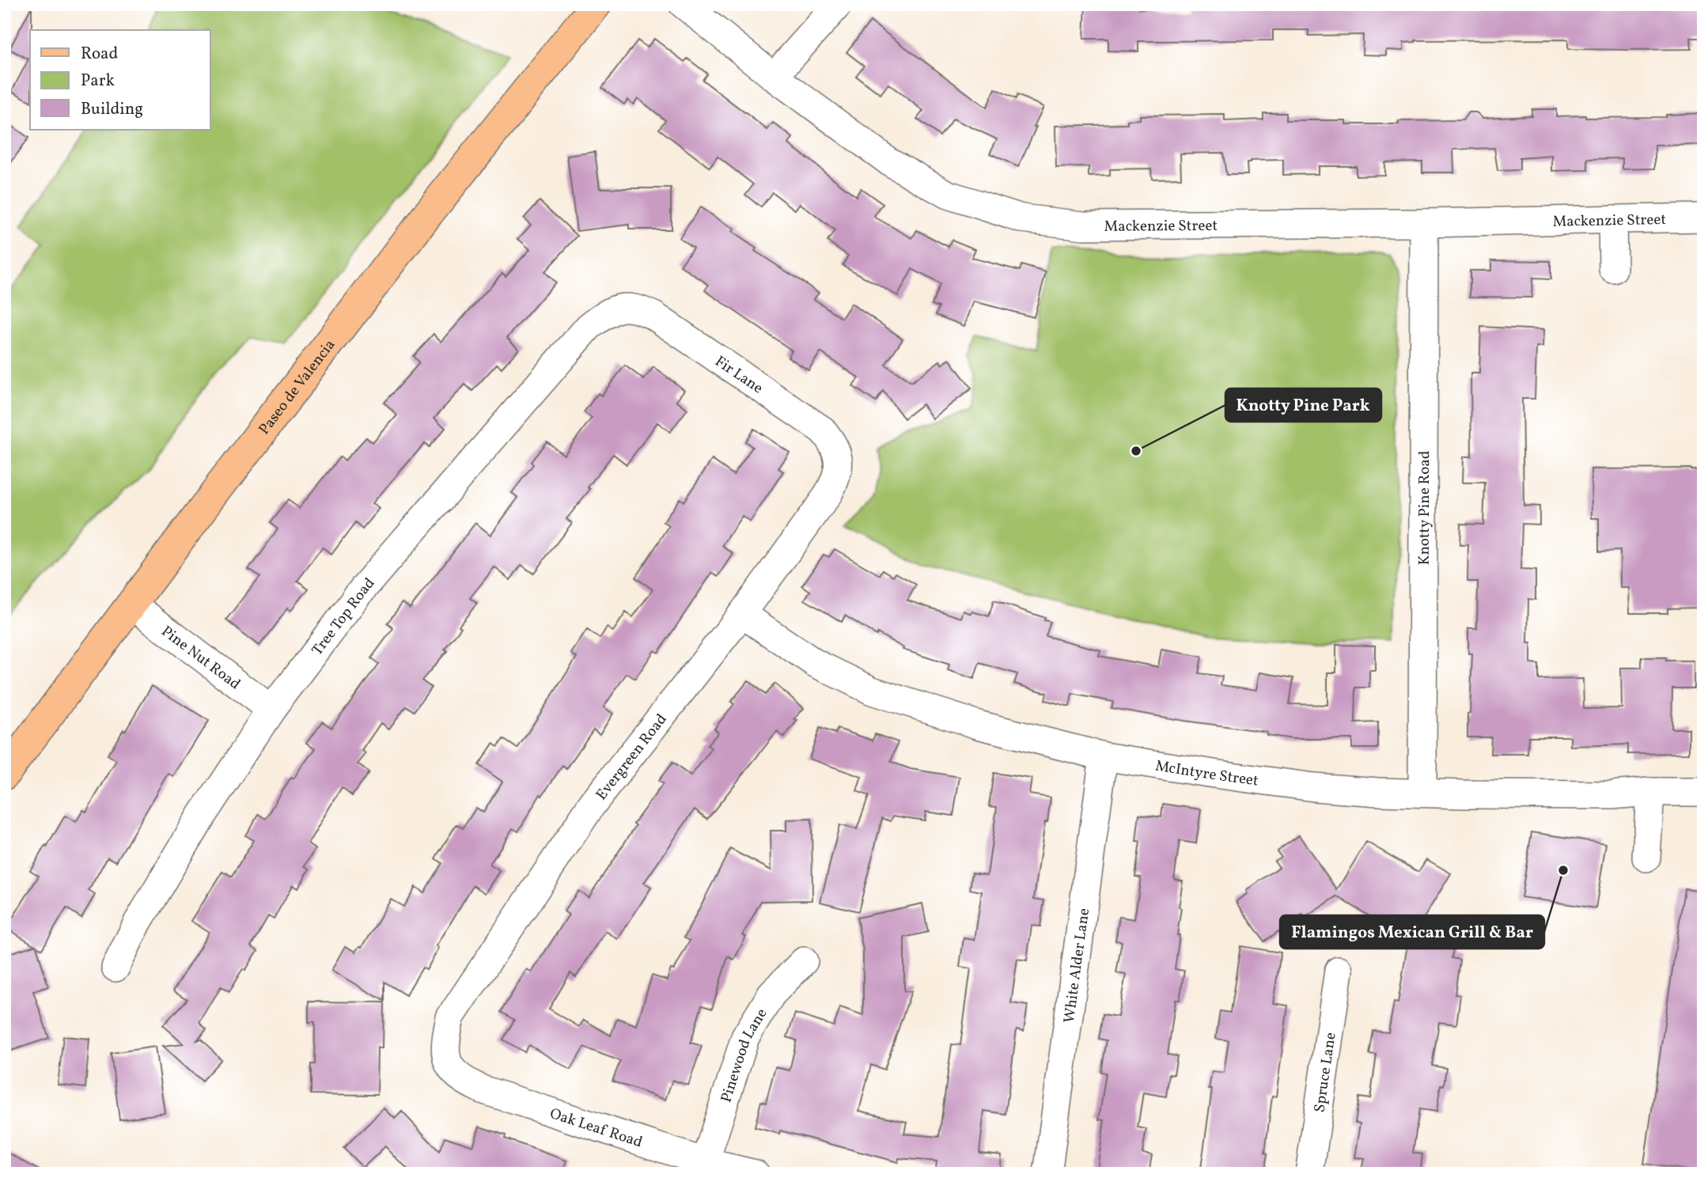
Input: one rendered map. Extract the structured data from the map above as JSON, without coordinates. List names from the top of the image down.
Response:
{
  "streets": {
    "main road": ["Paseo de Valencia"],
    "street": [
      "Mackenzie Street",
      "Fir Lane",
      "Knotty Pine Road",
      "Tree Top Road",
      "Pine Nut Road",
      "Evergreen Road",
      "McIntyre Street",
      "White Alder Lane",
      "Pinewood Lane",
      "Spruce Lane",
      "Oak Leaf Road"
    ]
  },
  "crossings": [
    ["Mackenzie Street", "Knotty Pine Road"],
    ["Fir Lane", "Tree Top Road"],
    ["Fir Lane", "Evergreen Road"],
    ["Paseo de Valencia", "Pine Nut Road"],
    ["Knotty Pine Road", "McIntyre Street"],
    ["Tree Top Road", "Pine Nut Road"],
    ["Evergreen Road", "McIntyre Street"],
    ["Evergreen Road", "Oak Leaf Road"],
    ["McIntyre Street", "White Alder Lane"],
    ["Pinewood Lane", "Oak Leaf Road"]
  ],
  "places": ["Knotty Pine Park", "Flamingos Mexican Grill & Bar"],
  "legend": ["Road", "Park", "Building"]
}
